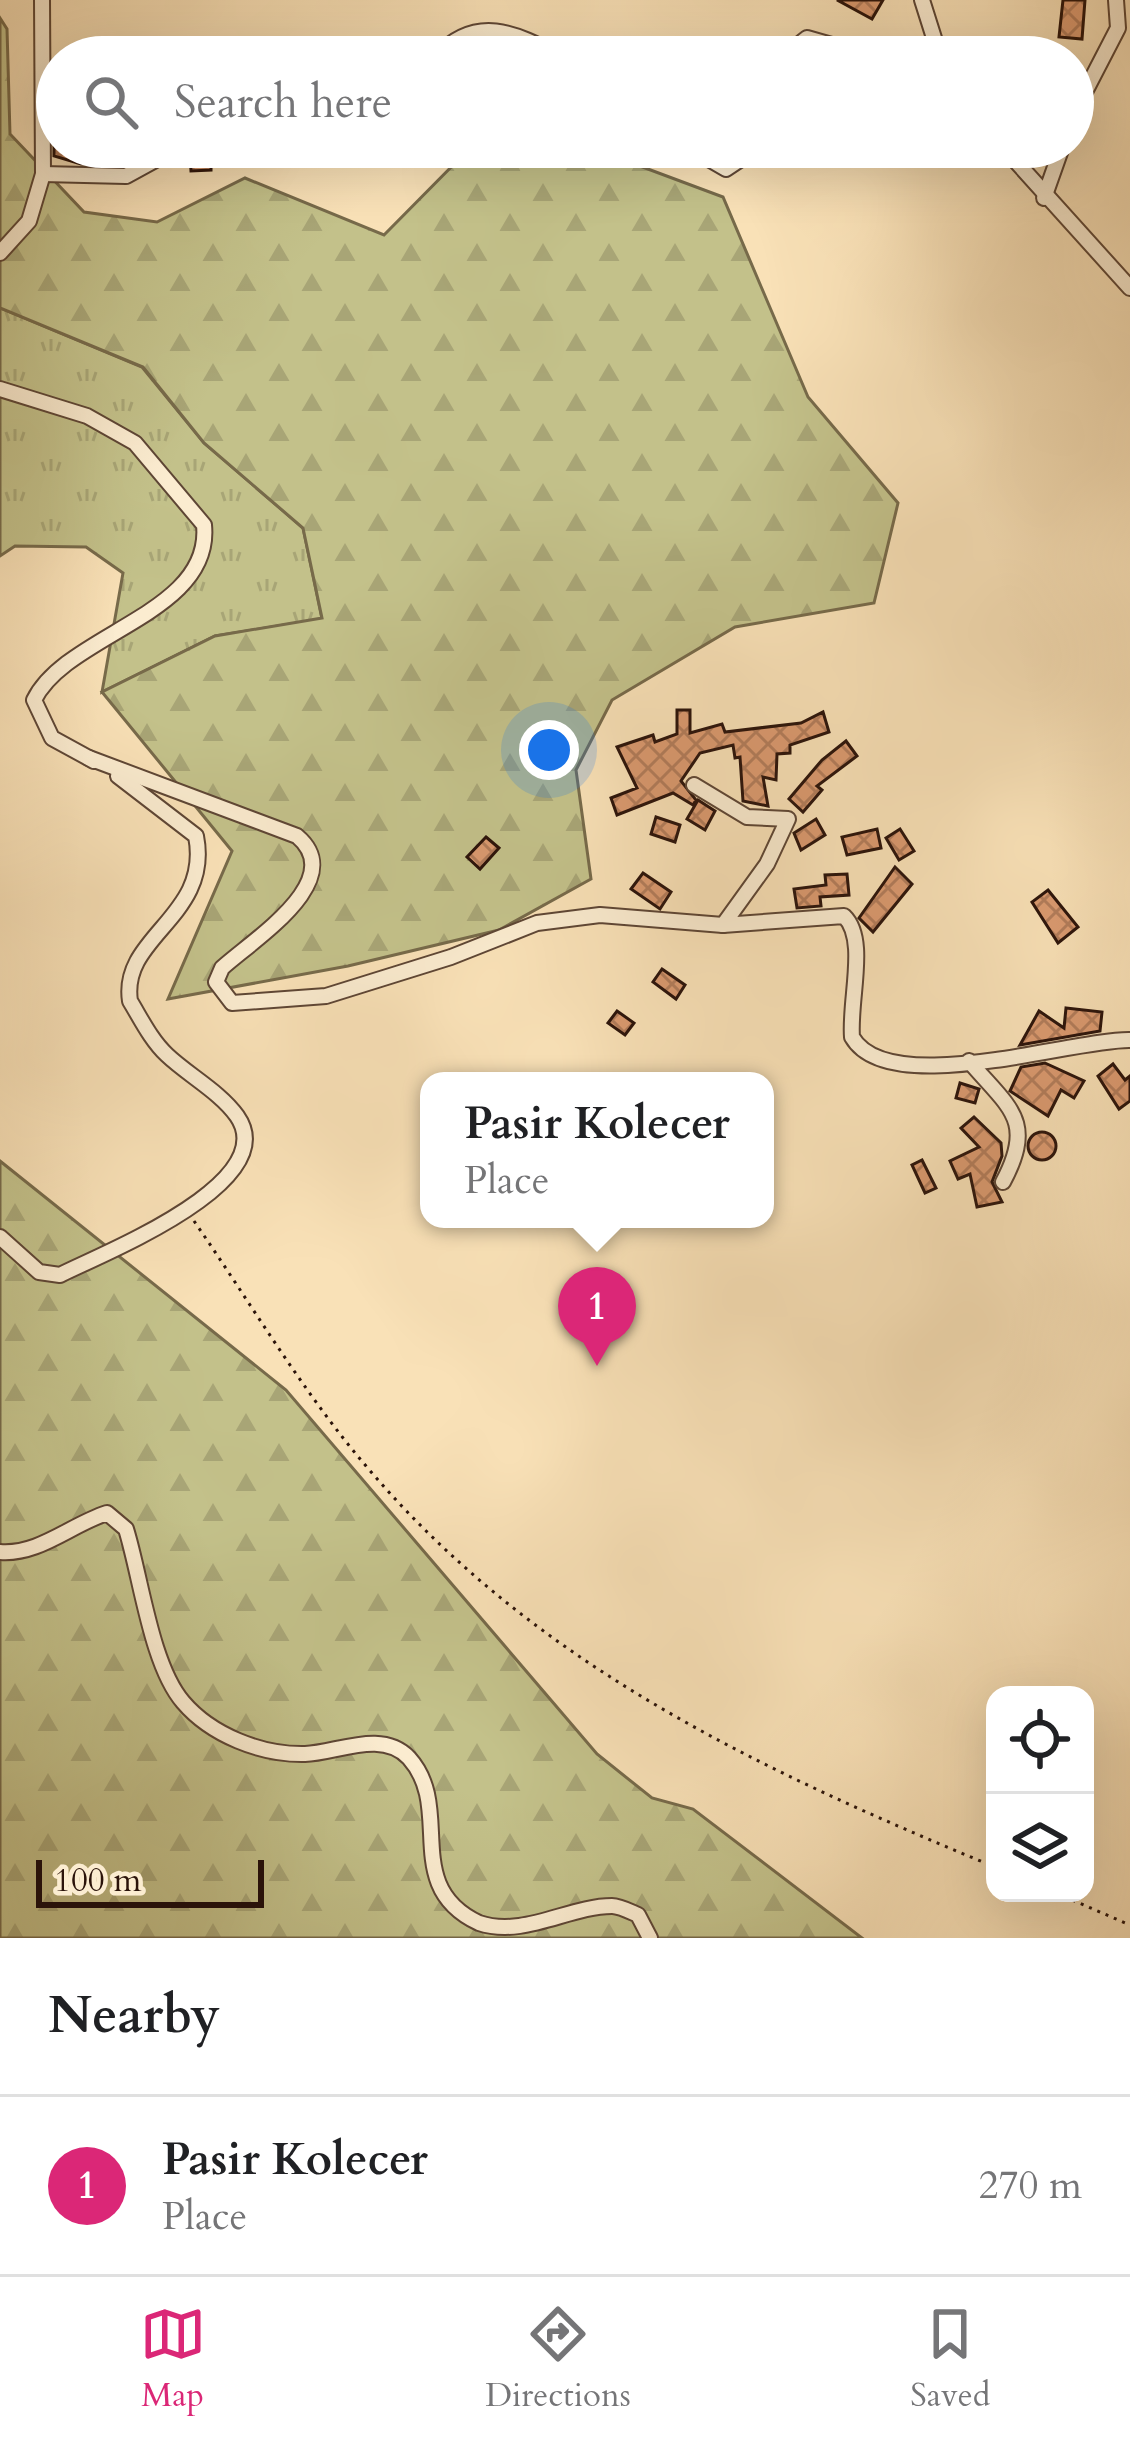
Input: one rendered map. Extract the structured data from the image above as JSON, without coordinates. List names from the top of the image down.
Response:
{
  "scale_bar": "100 m",
  "page": {
    "search": "Search here",
    "popup": ["Pasir Kolecer", "Place"],
    "pins": "1",
    "scale": "100 m",
    "heading": "Nearby",
    "list": [
      {
        "mark": "1",
        "name": "Pasir Kolecer",
        "note": "Place",
        "value": "270 m"
      }
    ],
    "nav": ["Map", "Directions", "Saved"]
  }
}
